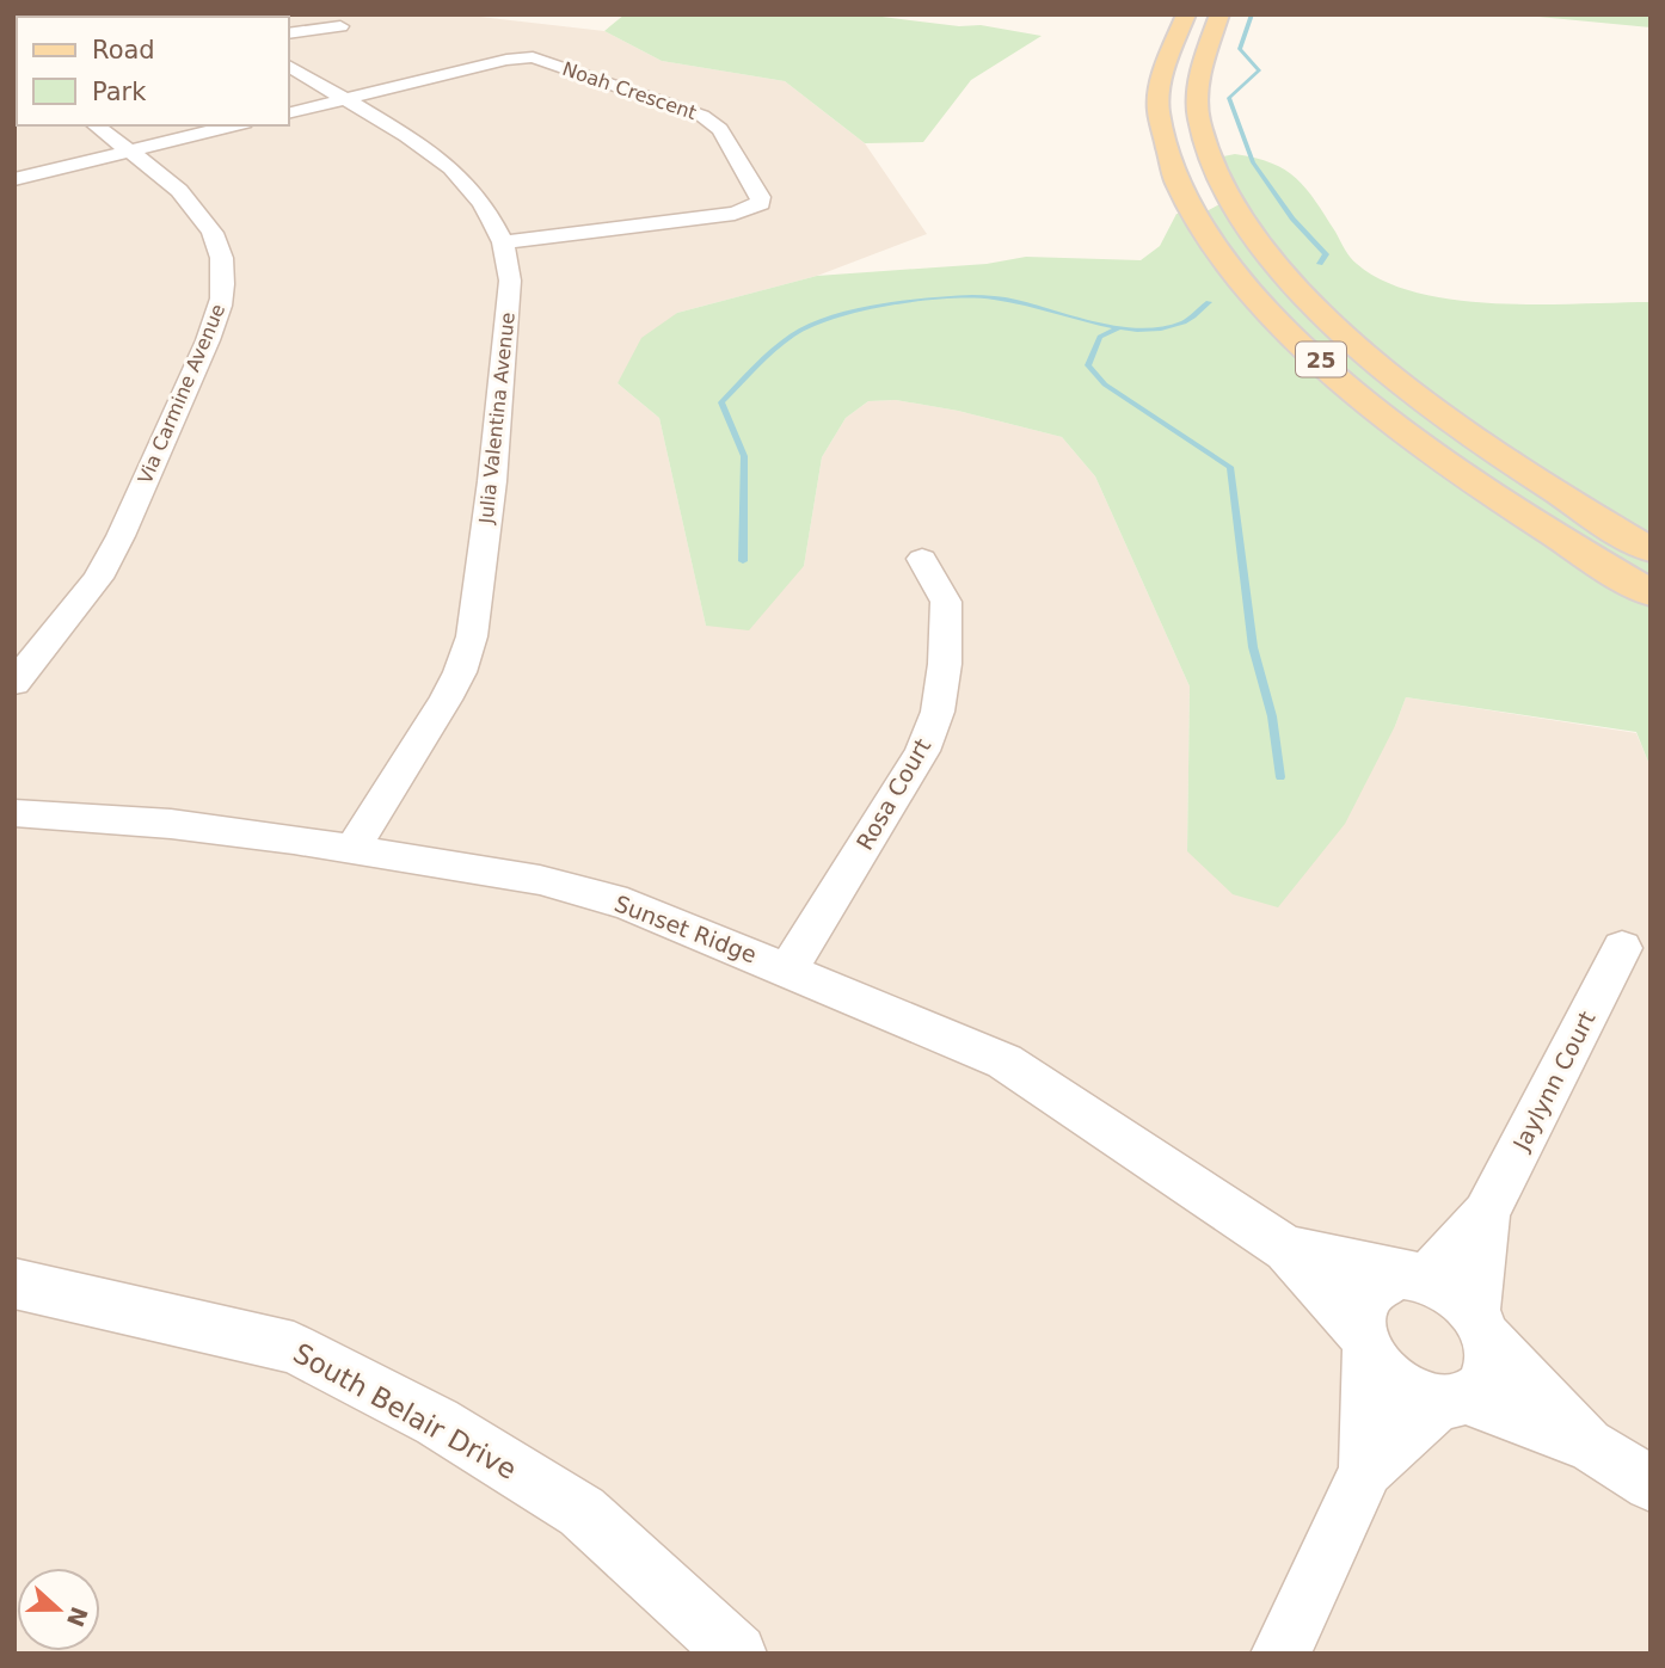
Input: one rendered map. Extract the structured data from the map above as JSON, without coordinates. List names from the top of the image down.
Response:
{
  "streets": {
    "main road": ["25"],
    "street": [
      "Noah Crescent",
      "Via Carmine Avenue",
      "Julia Valentina Avenue",
      "Rosa Court",
      "Sunset Ridge",
      "Jaylynn Court",
      "South Belair Drive"
    ]
  },
  "crossings": [
    ["Noah Crescent", "Julia Valentina Avenue"],
    ["Julia Valentina Avenue", "Sunset Ridge"],
    ["Rosa Court", "Sunset Ridge"],
    ["Sunset Ridge", "Jaylynn Court"]
  ],
  "legend": ["Road", "Park"],
  "north": "right"
}
